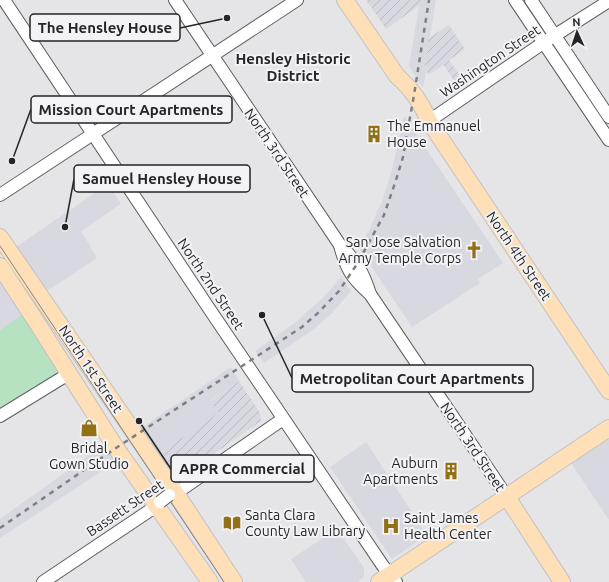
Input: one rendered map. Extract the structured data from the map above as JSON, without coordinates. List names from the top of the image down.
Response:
{
  "streets": {
    "main road": ["North 3rd Street", "North 4th Street", "North 1st Street"],
    "street": ["Washington Street", "North 2nd Street", "Bassett Street"]
  },
  "crossings": [
    ["Washington Street", "North 4th Street"],
    ["North 2nd Street", "Bassett Street"],
    ["North 1st Street", "Bassett Street"]
  ],
  "districts": ["Hensley Historic District"],
  "places": {
    "other": [
      "The Hensley House",
      "Mission Court Apartments",
      "Samuel Hensley House",
      "Metropolitan Court Apartments",
      "APPR Commercial"
    ],
    "building": ["The Emmanuel House", "Auburn Apartments"],
    "church": ["San Jose Salvation Army Temple Corps"],
    "shop": ["Bridal Gown Studio"],
    "library": ["Santa Clara County Law Library"],
    "hospital": ["Saint James Health Center"]
  },
  "north": "top"
}
